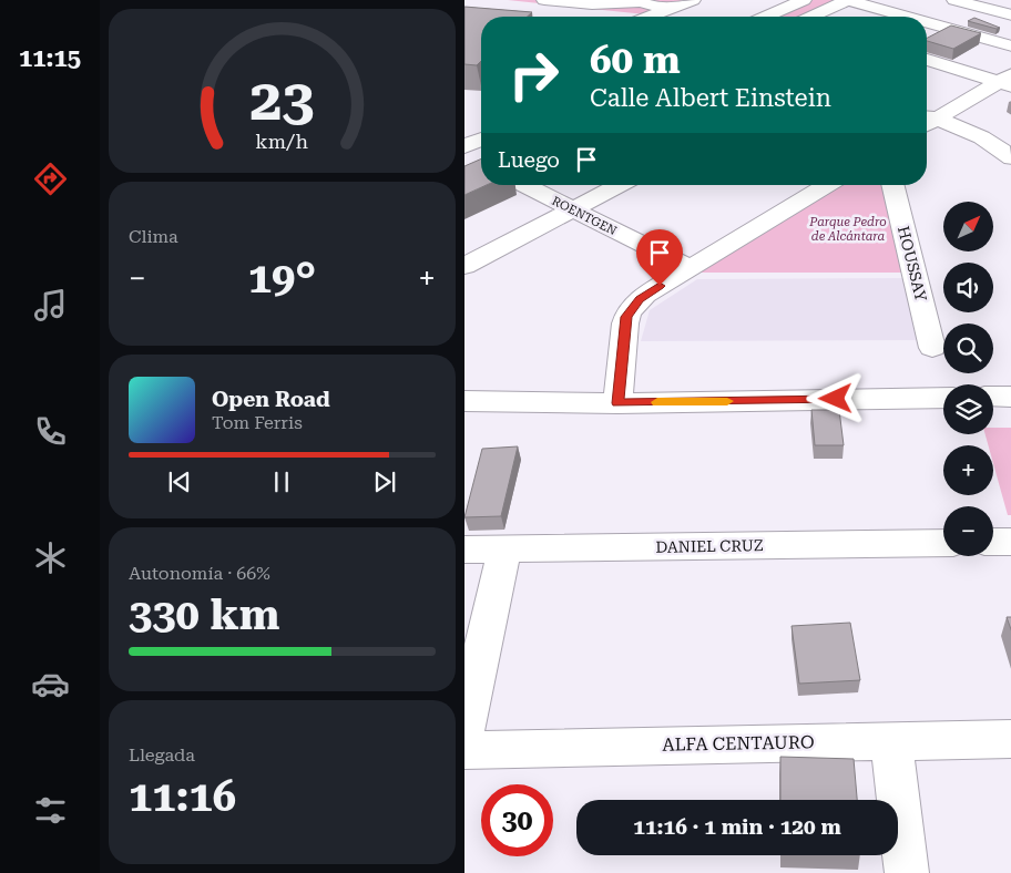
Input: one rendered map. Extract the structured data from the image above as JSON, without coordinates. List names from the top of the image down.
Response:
{
  "streets": {
    "street": [
      "ROENTGEN",
      "HOUSSAY",
      "DANIEL CRUZ",
      "ALFA CENTAURO"
    ]
  },
  "parks": ["Parque Pedro de Alcántara"],
  "north": "top right",
  "page": {
    "tabs": "11:15",
    "turn": ["60 m", "Calle Albert Einstein"],
    "then": "Luego",
    "tile": [
      "Clima",
      ["Autonomía · 66%", "330 km"],
      ["Llegada", "11:16"]
    ],
    "map_buttons": ["+", "−"],
    "heat": ["−", "19°", "+"],
    "song": ["Open Road", "Tom Ferris"],
    "limit": "30",
    "trip": "11:16 · 1 min · 120 m",
    "gauge": ["23", "km/h"]
  }
}
